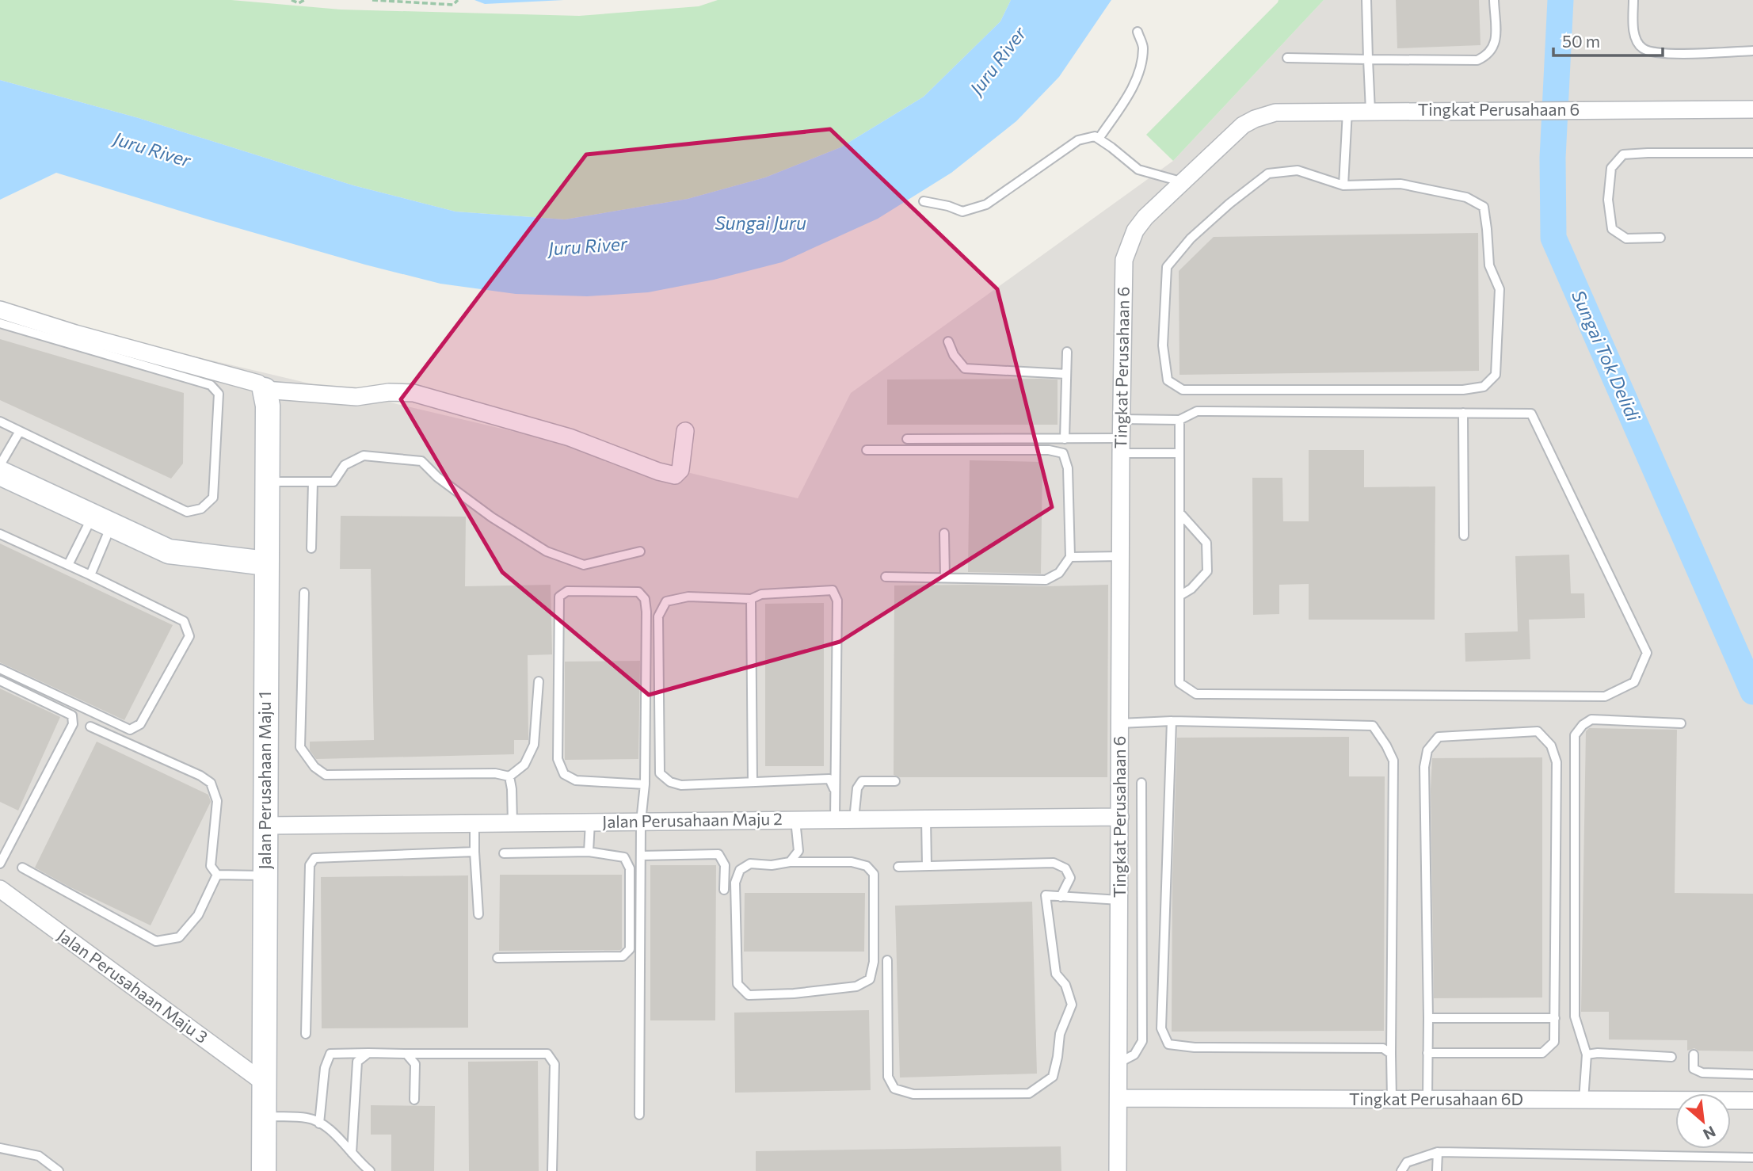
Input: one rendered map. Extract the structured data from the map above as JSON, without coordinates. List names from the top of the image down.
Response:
{
  "streets": {
    "street": [
      "Tingkat Perusahaan 6",
      "Jalan Perusahaan Maju 1",
      "Jalan Perusahaan Maju 2",
      "Jalan Perusahaan Maju 3",
      "Tingkat Perusahaan 6D"
    ]
  },
  "crossings": [
    ["Tingkat Perusahaan 6", "Jalan Perusahaan Maju 2"],
    ["Tingkat Perusahaan 6", "Tingkat Perusahaan 6D"],
    ["Jalan Perusahaan Maju 1", "Jalan Perusahaan Maju 2"],
    ["Jalan Perusahaan Maju 1", "Jalan Perusahaan Maju 3"]
  ],
  "water": ["Juru River", "Sungai Juru", "Sungai Tok Delidi"],
  "scale_bar": "50 m",
  "north": "bottom right"
}
